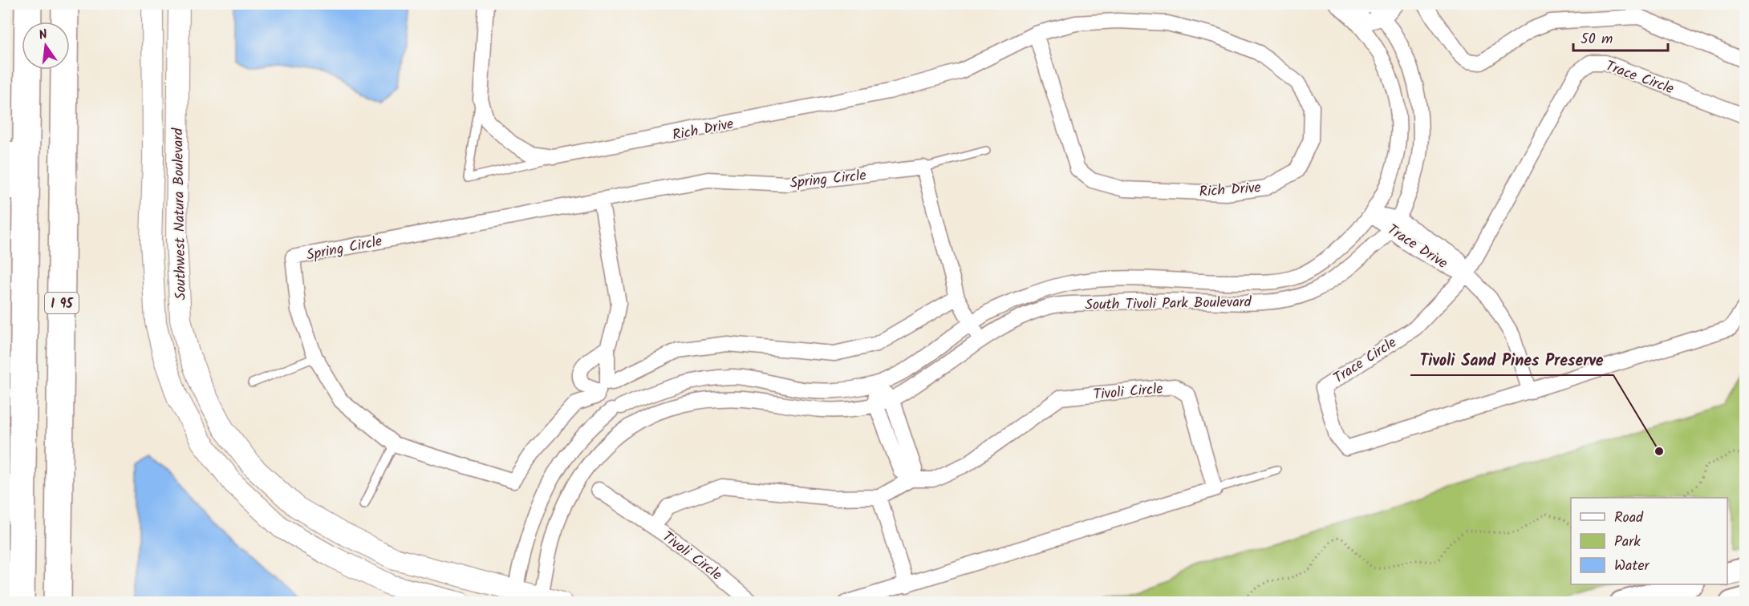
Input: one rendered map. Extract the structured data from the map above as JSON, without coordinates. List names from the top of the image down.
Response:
{
  "streets": {
    "highway": ["I 95"],
    "street": [
      "Trace Circle",
      "Rich Drive",
      "Spring Circle",
      "Southwest Natura Boulevard",
      "Trace Drive",
      "South Tivoli Park Boulevard",
      "Tivoli Circle"
    ]
  },
  "crossings": [
    ["Trace Circle", "Trace Drive"],
    ["Spring Circle", "South Tivoli Park Boulevard"],
    ["Southwest Natura Boulevard", "South Tivoli Park Boulevard"],
    ["Trace Drive", "South Tivoli Park Boulevard"]
  ],
  "places": ["Tivoli Sand Pines Preserve"],
  "legend": ["Road", "Park", "Water"],
  "scale_bar": "50 m",
  "north": "top"
}
